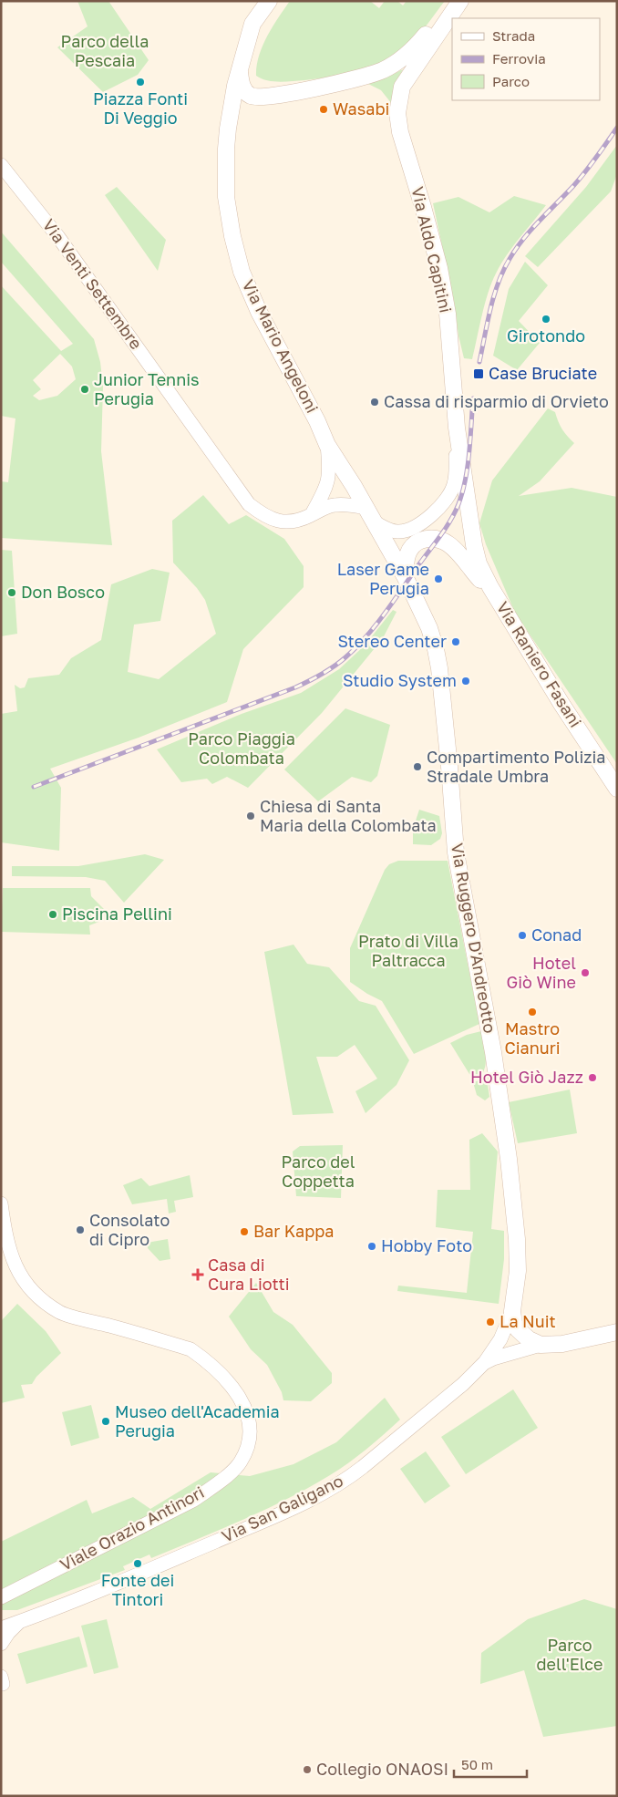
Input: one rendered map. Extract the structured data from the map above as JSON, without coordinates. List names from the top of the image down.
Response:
{
  "streets": {
    "main road": [
      "Via Aldo Capitini",
      "Via Mario Angeloni",
      "Via Raniero Fasani",
      "Via Ruggero D'Andreotto",
      "Via San Galigano"
    ],
    "street": ["Via Venti Settembre", "Viale Orazio Antinori"]
  },
  "crossings": [
    ["Via Aldo Capitini", "Via Raniero Fasani"],
    ["Via Venti Settembre", "Via Mario Angeloni"],
    ["Via Mario Angeloni", "Via Ruggero D'Andreotto"],
    ["Via Ruggero D'Andreotto", "Via San Galigano"]
  ],
  "parks": [
    "Parco della Pescaia",
    "Parco Piaggia Colombata",
    "Prato di Villa Paltracca",
    "Parco del Coppetta",
    "Parco dell'Elce"
  ],
  "places": {
    "other": [
      "Piazza Fonti Di Veggio",
      "Wasabi",
      "Girotondo",
      "Junior Tennis Perugia",
      "Cassa di risparmio di Orvieto",
      "Laser Game Perugia",
      "Don Bosco",
      "Stereo Center",
      "Studio System",
      "Compartimento Polizia Stradale Umbra",
      "Chiesa di Santa Maria della Colombata",
      "Piscina Pellini",
      "Conad",
      "Hotel Giò Wine",
      "Mastro Cianuri",
      "Hotel Giò Jazz",
      "Consolato di Cipro",
      "Bar Kappa",
      "Hobby Foto",
      "La Nuit",
      "Museo dell'Academia Perugia",
      "Fonte dei Tintori",
      "Collegio ONAOSI"
    ],
    "transit": ["Case Bruciate"],
    "health": ["Casa di Cura Liotti"]
  },
  "legend": ["Strada", "Ferrovia", "Parco"],
  "scale_bar": "50 m"
}
